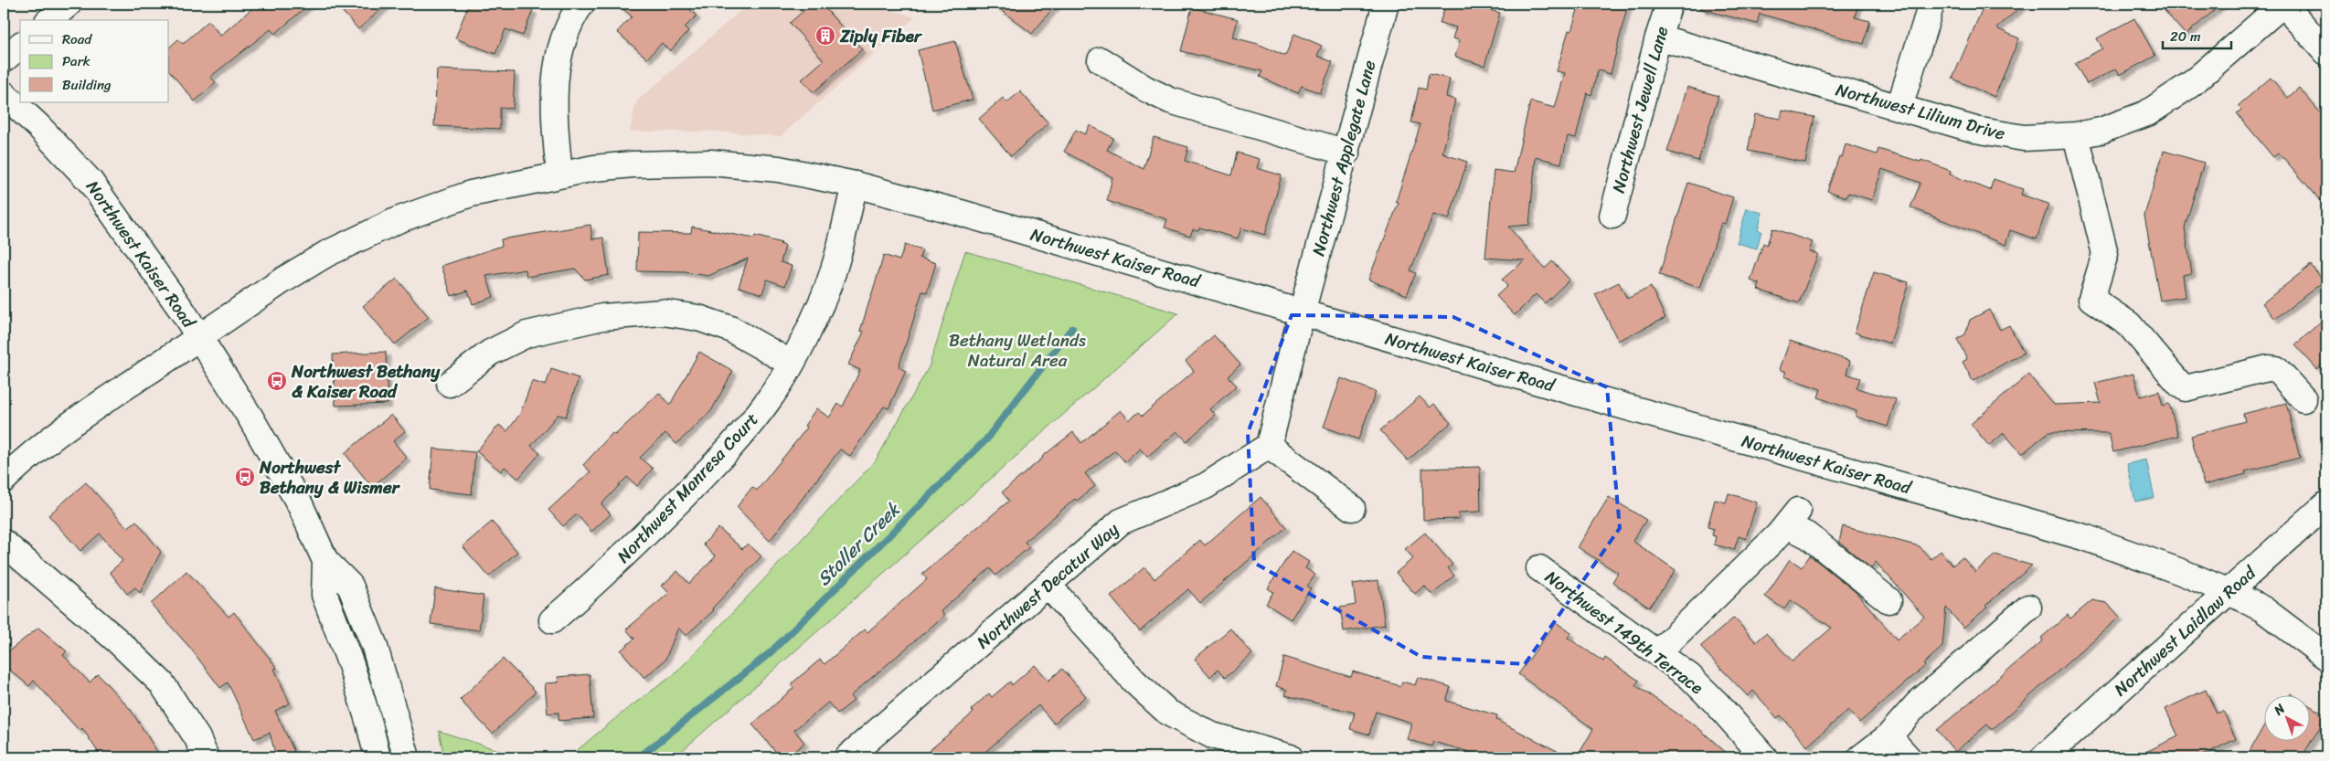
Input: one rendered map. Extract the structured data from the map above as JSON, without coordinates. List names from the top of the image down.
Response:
{
  "streets": {
    "street": [
      "Northwest Jewell Lane",
      "Northwest Lilium Drive",
      "Northwest Applegate Lane",
      "Northwest Kaiser Road",
      "Northwest Manresa Court",
      "Northwest Decatur Way",
      "Northwest Laidlaw Road",
      "Northwest 149th Terrace"
    ]
  },
  "crossings": [
    ["Northwest Jewell Lane", "Northwest Lilium Drive"],
    ["Northwest Applegate Lane", "Northwest Kaiser Road"],
    ["Northwest Kaiser Road", "Northwest Manresa Court"],
    ["Northwest Kaiser Road", "Northwest Laidlaw Road"]
  ],
  "water": ["Stoller Creek"],
  "parks": ["Bethany Wetlands Natural Area"],
  "places": {
    "building": ["Ziply Fiber"],
    "bus stop": ["Northwest Bethany & Kaiser Road", "Northwest Bethany & Wismer"]
  },
  "legend": ["Road", "Park", "Building"],
  "scale_bar": "20 m",
  "north": "top left"
}
